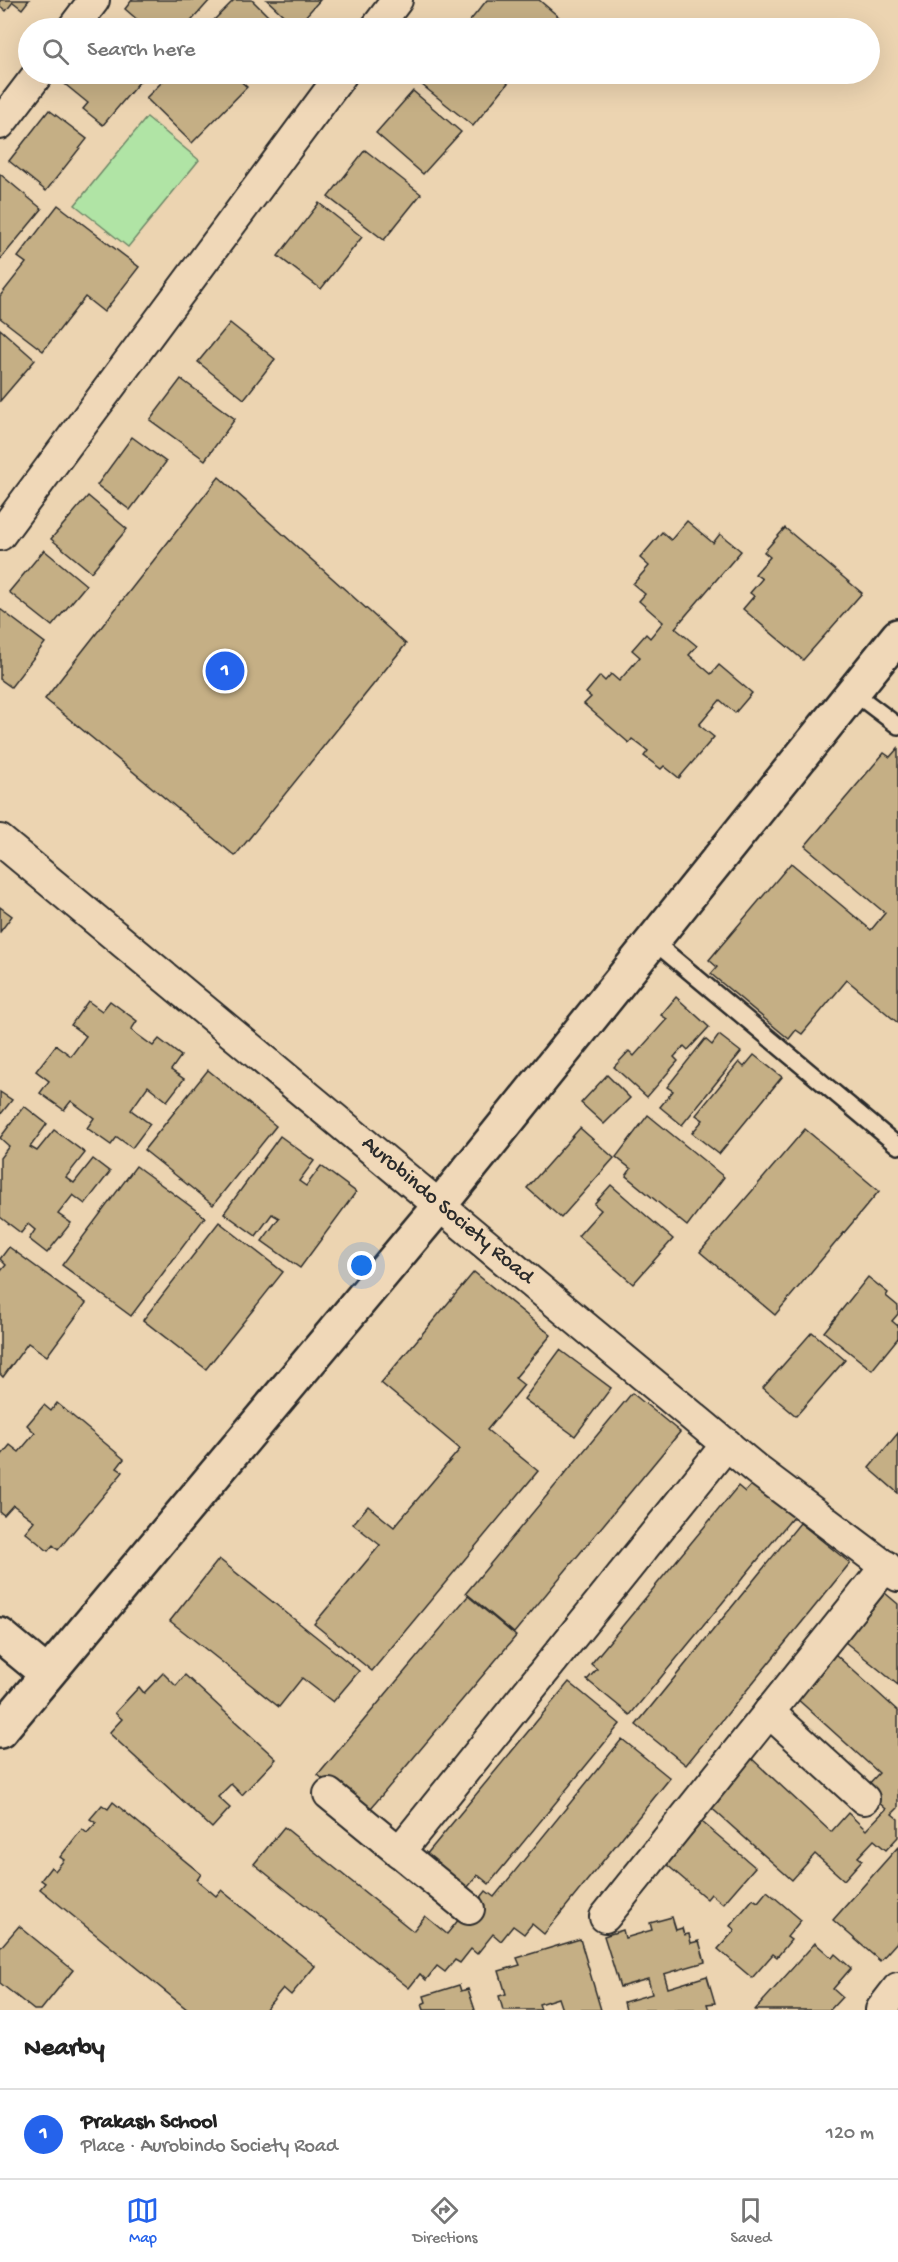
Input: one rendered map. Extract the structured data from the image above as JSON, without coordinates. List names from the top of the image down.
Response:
{
  "streets": {
    "street": ["Aurobindo Society Road"]
  },
  "page": {
    "search": "Search here",
    "pins": "1",
    "heading": "Nearby",
    "list": [
      {
        "mark": "1",
        "name": "Prakash School",
        "note": "Place · Aurobindo Society Road",
        "value": "120 m"
      }
    ],
    "nav": ["Map", "Directions", "Saved"]
  }
}
